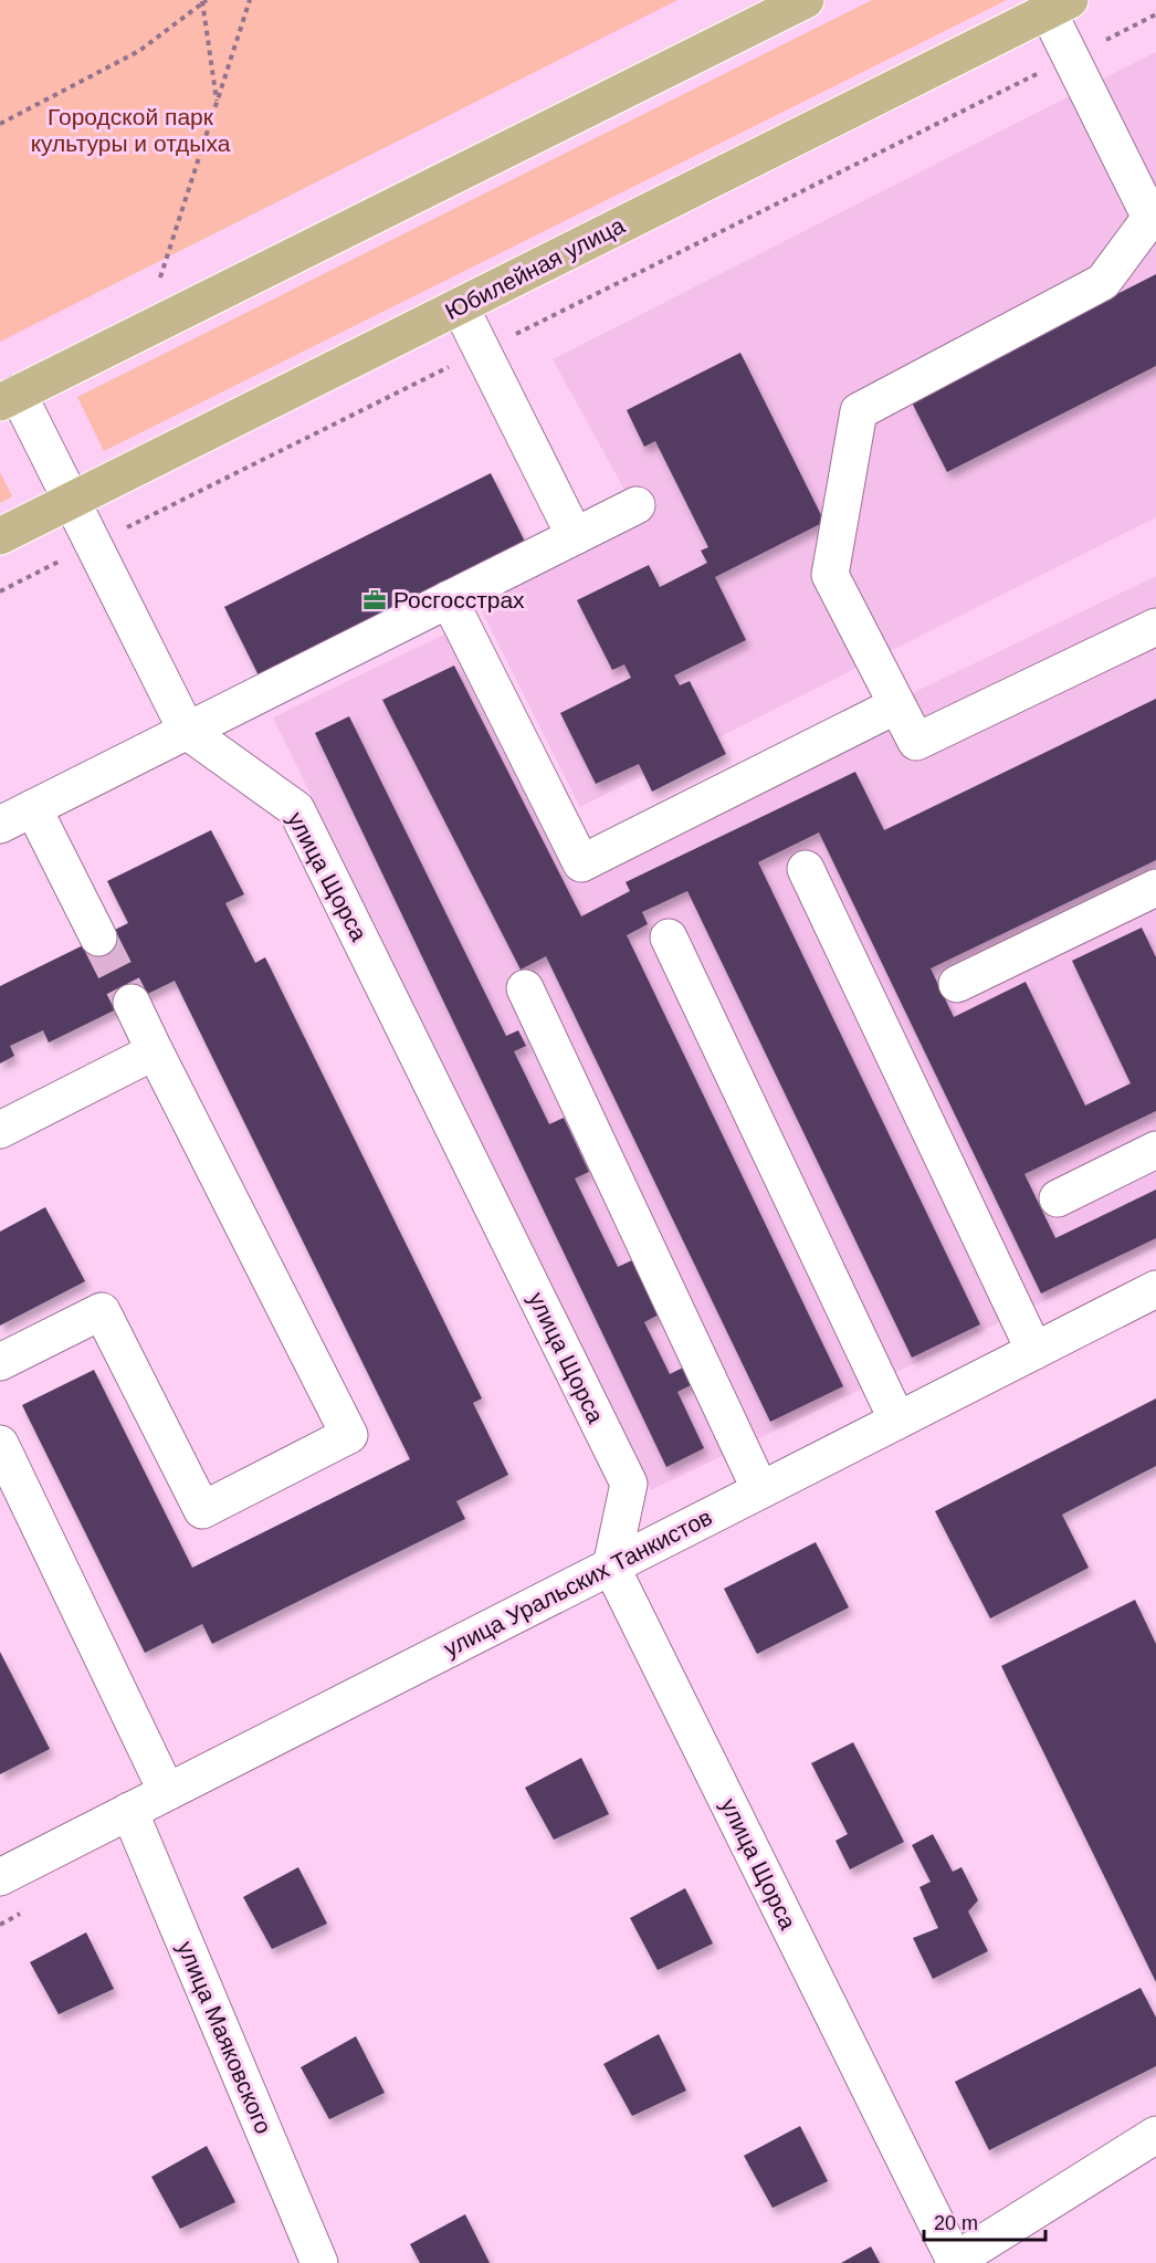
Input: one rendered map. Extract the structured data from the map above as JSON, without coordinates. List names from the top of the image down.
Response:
{
  "streets": {
    "main road": ["Юбилейная улица"],
    "street": ["улица Щорса", "улица Уральских Танкистов", "улица Маяковского"]
  },
  "crossings": [
    ["Юбилейная улица", "улица Щорса"],
    ["улица Щорса", "улица Уральских Танкистов"],
    ["улица Уральских Танкистов", "улица Маяковского"]
  ],
  "parks": ["Городской парк культуры и отдыха"],
  "places": {
    "office": ["Росгосстрах"]
  },
  "scale_bar": "20 m"
}
